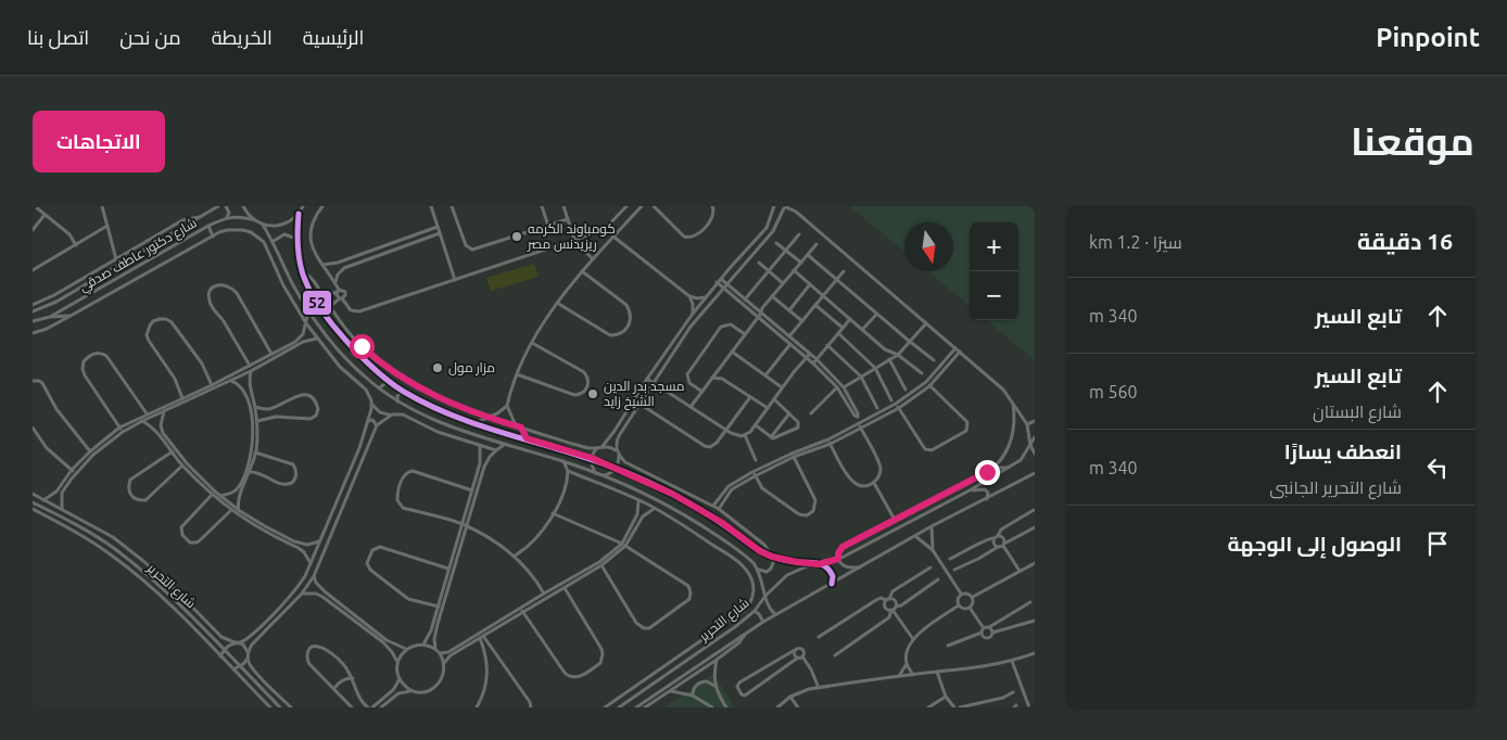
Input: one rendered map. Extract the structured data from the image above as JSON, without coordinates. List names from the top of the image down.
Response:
{
  "streets": {
    "street": ["شارع دكتور عاطف صدقي", "شارع التحرير"]
  },
  "places": ["كومباوند الكرمه ريزيدنس مصر", "مزار مول", "مسجد بدر الدين الشيخ زايد"],
  "lines": ["transit line 52"],
  "north": "bottom",
  "page": {
    "header": "Pinpoint",
    "nav": [
      "الرئيسية",
      "الخريطة",
      "من نحن",
      "اتصل بنا"
    ],
    "title": "موقعنا",
    "buttons": "الاتجاهات",
    "heading": ["16 دقيقة", "سيرًا · 1.2 km"],
    "map_buttons": ["+", "−"],
    "list": [
      ["تابع السير", "340 m"],
      ["تابع السير", "شارع البستان", "560 m"],
      ["انعطف يسارًا", "شارع التحرير الجانبى", "340 m"],
      "الوصول إلى الوجهة"
    ]
  }
}
